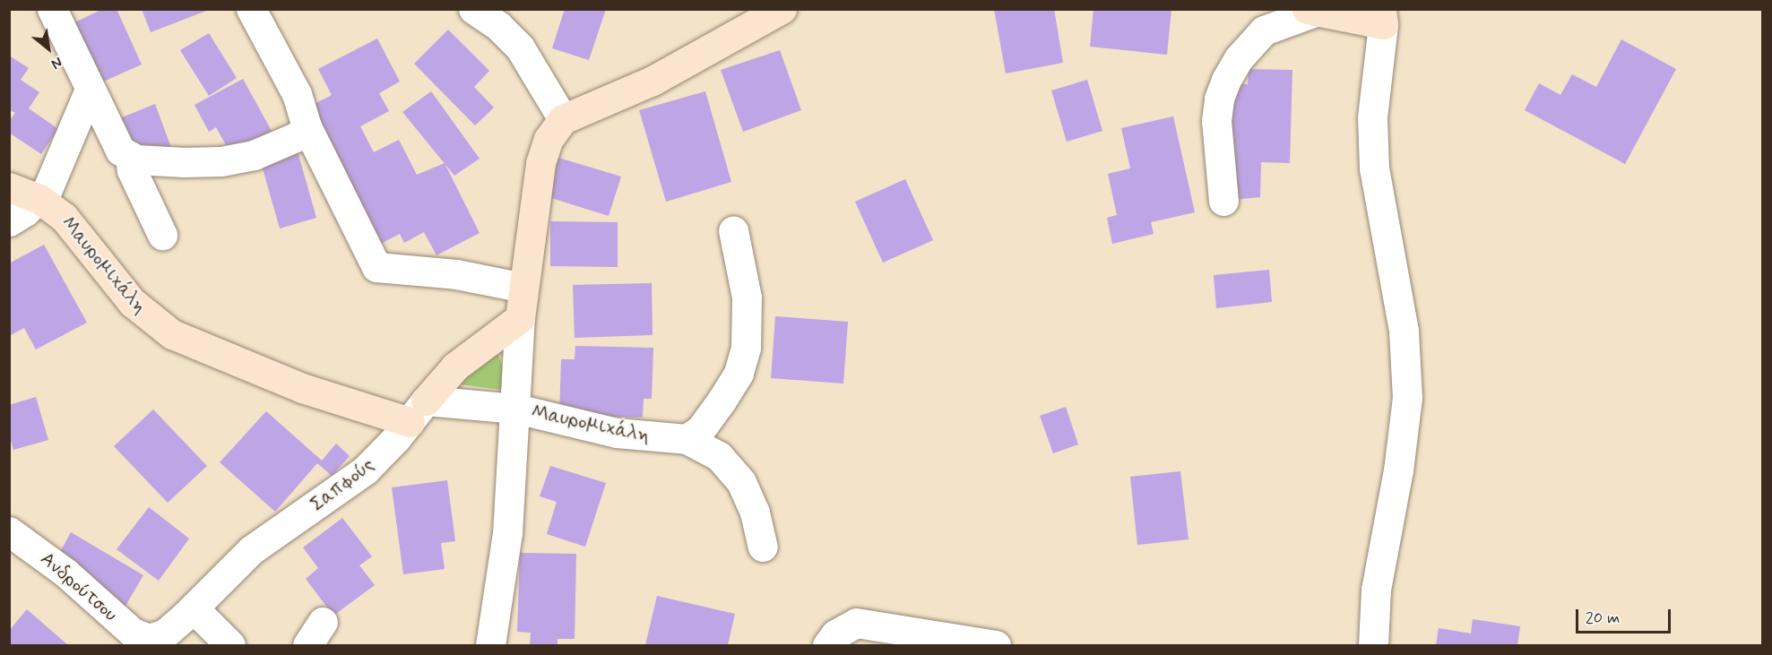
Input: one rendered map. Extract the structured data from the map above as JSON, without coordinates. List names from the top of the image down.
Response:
{
  "streets": {
    "street": ["Μαυρομιχάλη", "Σαπφούς", "Ανδρούτσου"]
  },
  "crossings": [
    ["Μαυρομιχάλη", "Σαπφούς"],
    ["Σαπφούς", "Ανδρούτσου"]
  ],
  "scale_bar": "20 m",
  "north": "bottom right"
}
